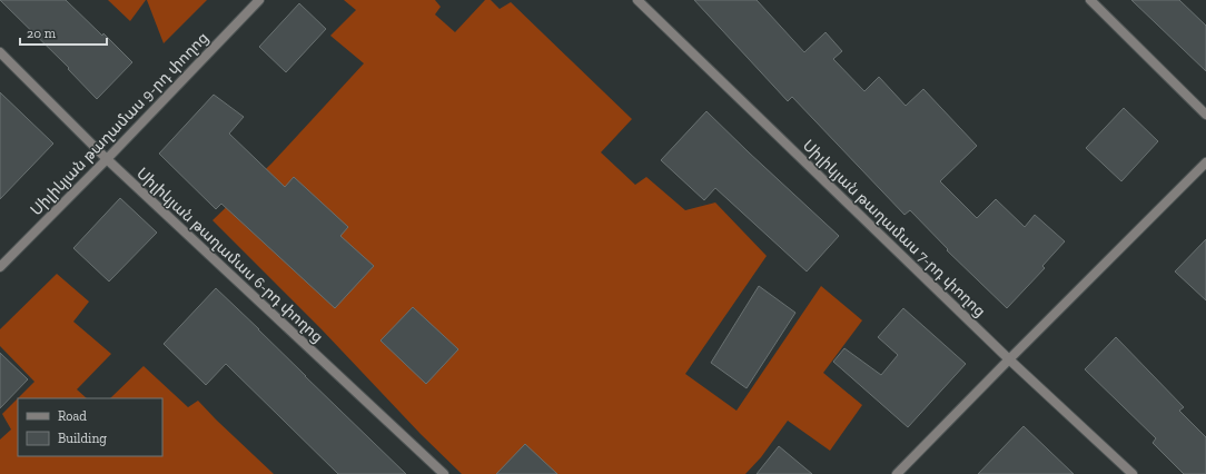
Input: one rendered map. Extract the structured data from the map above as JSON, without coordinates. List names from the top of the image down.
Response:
{
  "streets": {
    "street": ["Սիլիկյան թաղամաս 9-րդ փողոց", "Սիլիկյան թաղամաս 7-րդ փողոց", "Սիլիկյան թաղամաս 6-րդ փողոց"]
  },
  "crossings": [
    ["Սիլիկյան թաղամաս 9-րդ փողոց", "Սիլիկյան թաղամաս 6-րդ փողոց"]
  ],
  "legend": ["Road", "Building"],
  "scale_bar": "20 m"
}
